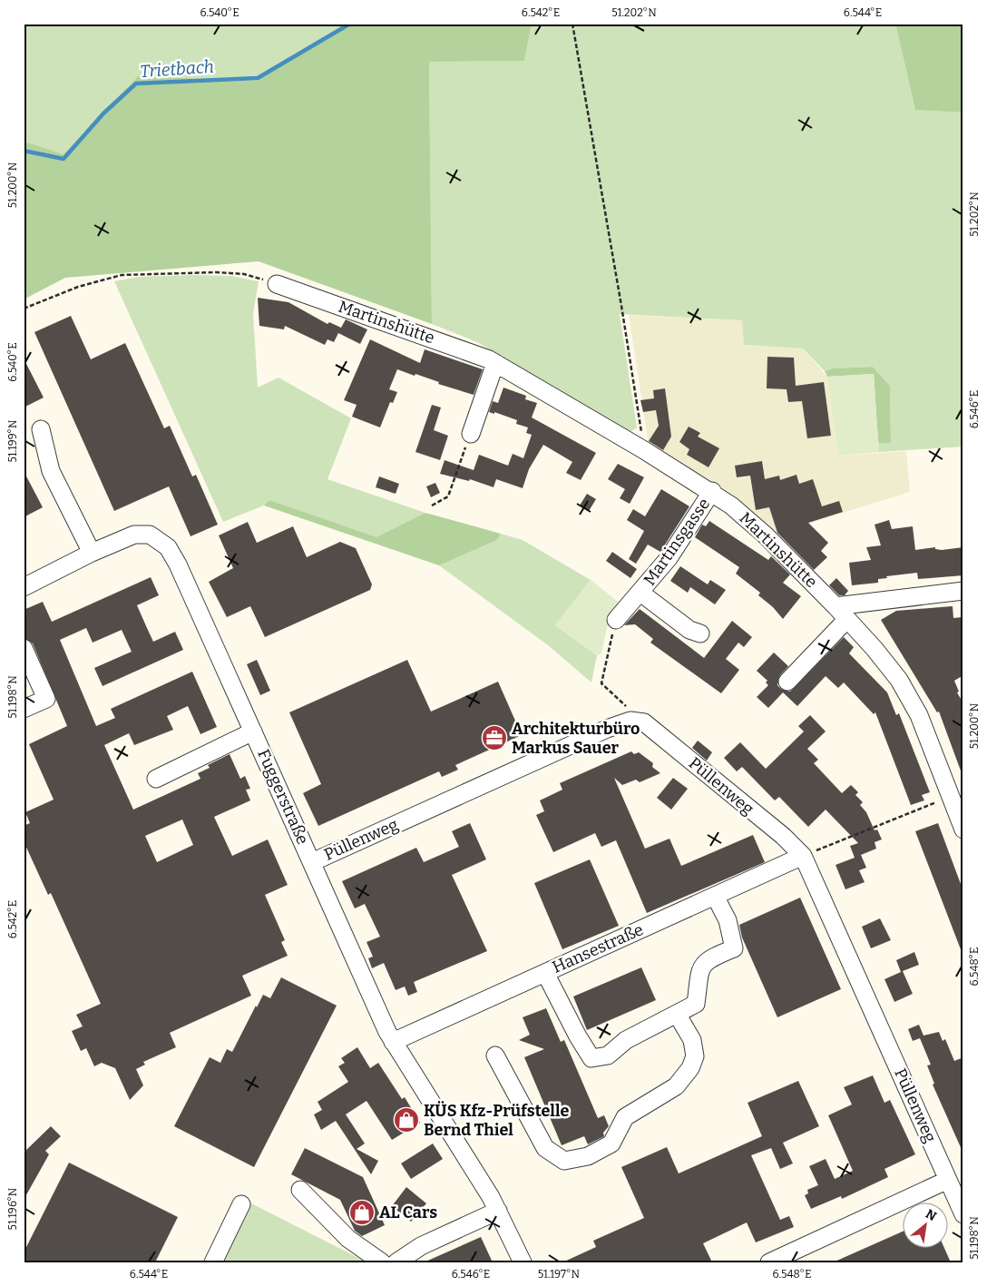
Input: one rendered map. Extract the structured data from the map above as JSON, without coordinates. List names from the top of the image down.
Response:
{
  "streets": {
    "street": [
      "Martinshütte",
      "Martinsgasse",
      "Püllenweg",
      "Fuggerstraße",
      "Hansestraße"
    ]
  },
  "crossings": [
    ["Martinshütte", "Martinsgasse"],
    ["Püllenweg", "Fuggerstraße"],
    ["Püllenweg", "Hansestraße"],
    ["Fuggerstraße", "Hansestraße"]
  ],
  "water": ["Trietbach"],
  "places": {
    "office": ["Architekturbüro Markus Sauer"],
    "shop": ["KÜS Kfz-Prüfstelle Bernd Thiel", "AL Cars"]
  },
  "north": "top right",
  "coordinates": [
    "6.540°E",
    "6.542°E",
    "51.202°N",
    "6.544°E",
    "51.200°N",
    "6.546°E",
    "51.199°N",
    "51.198°N",
    "6.548°E",
    "51.196°N",
    "51.197°N"
  ]
}
